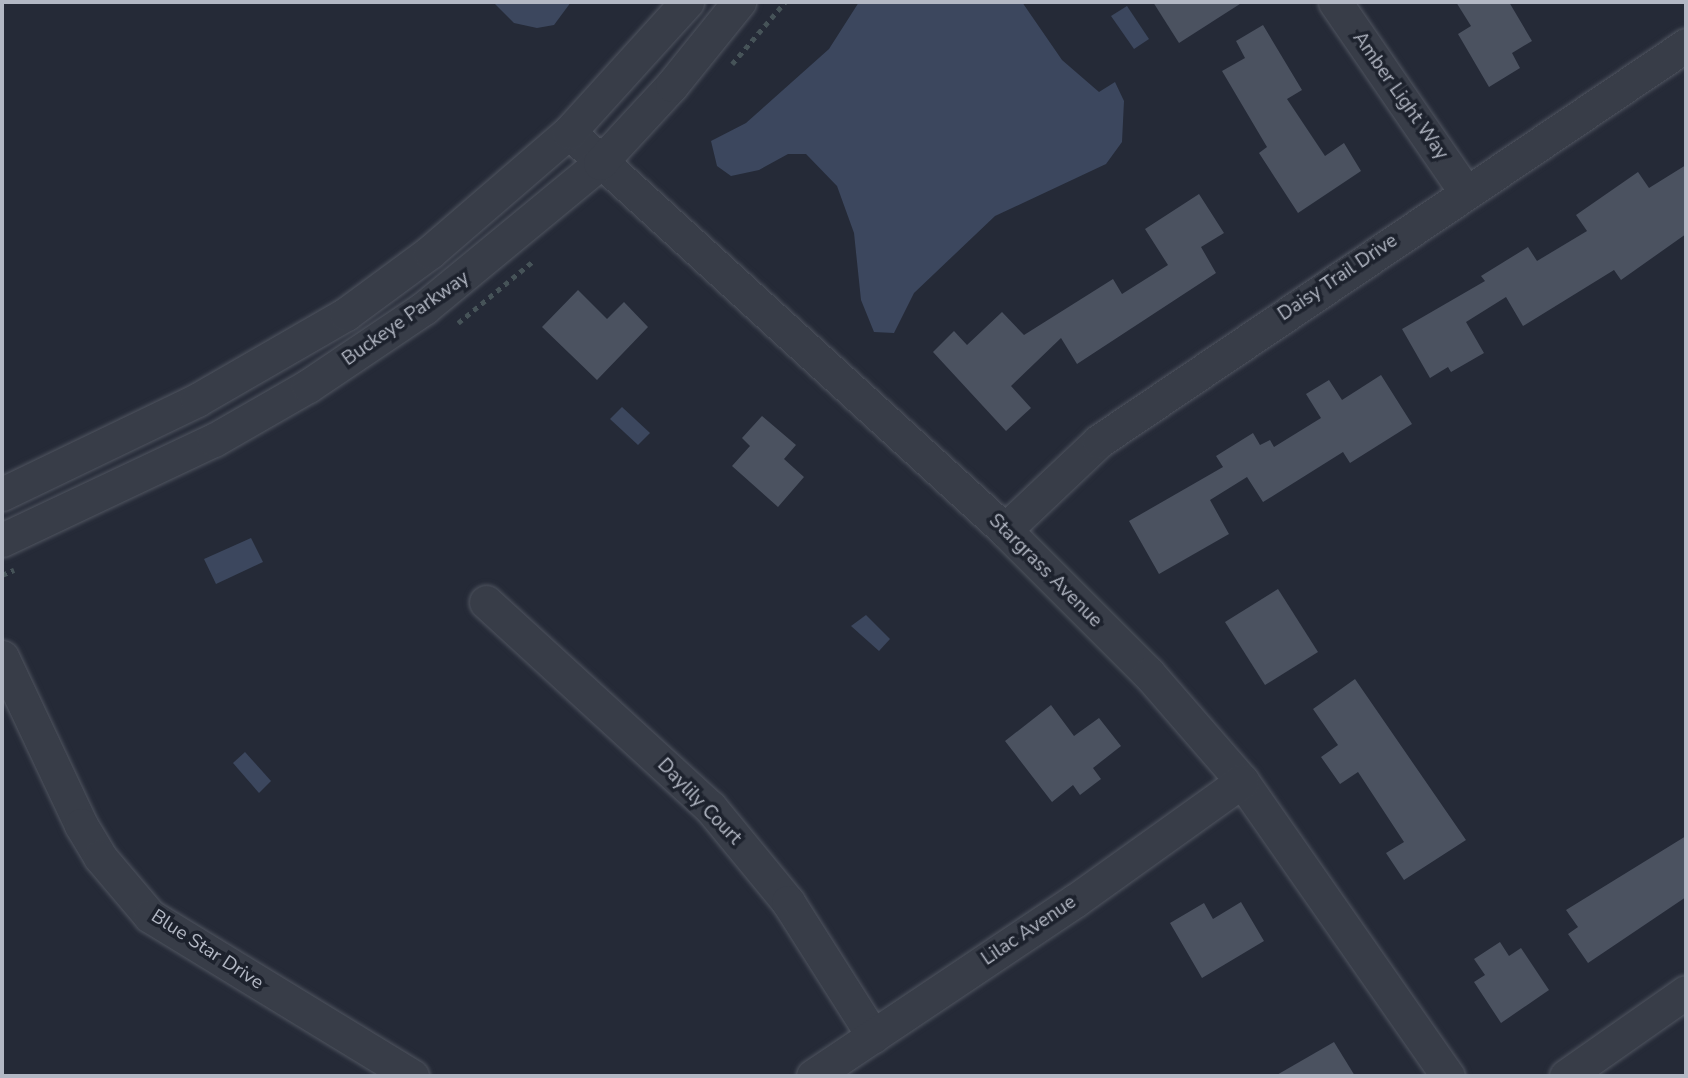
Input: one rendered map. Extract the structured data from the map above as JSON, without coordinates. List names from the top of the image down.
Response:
{
  "streets": {
    "street": [
      "Amber Light Way",
      "Daisy Trail Drive",
      "Buckeye Parkway",
      "Stargrass Avenue",
      "Daylily Court",
      "Lilac Avenue",
      "Blue Star Drive"
    ]
  },
  "crossings": [
    ["Amber Light Way", "Daisy Trail Drive"],
    ["Daisy Trail Drive", "Stargrass Avenue"],
    ["Buckeye Parkway", "Stargrass Avenue"],
    ["Stargrass Avenue", "Lilac Avenue"],
    ["Daylily Court", "Lilac Avenue"]
  ]
}
